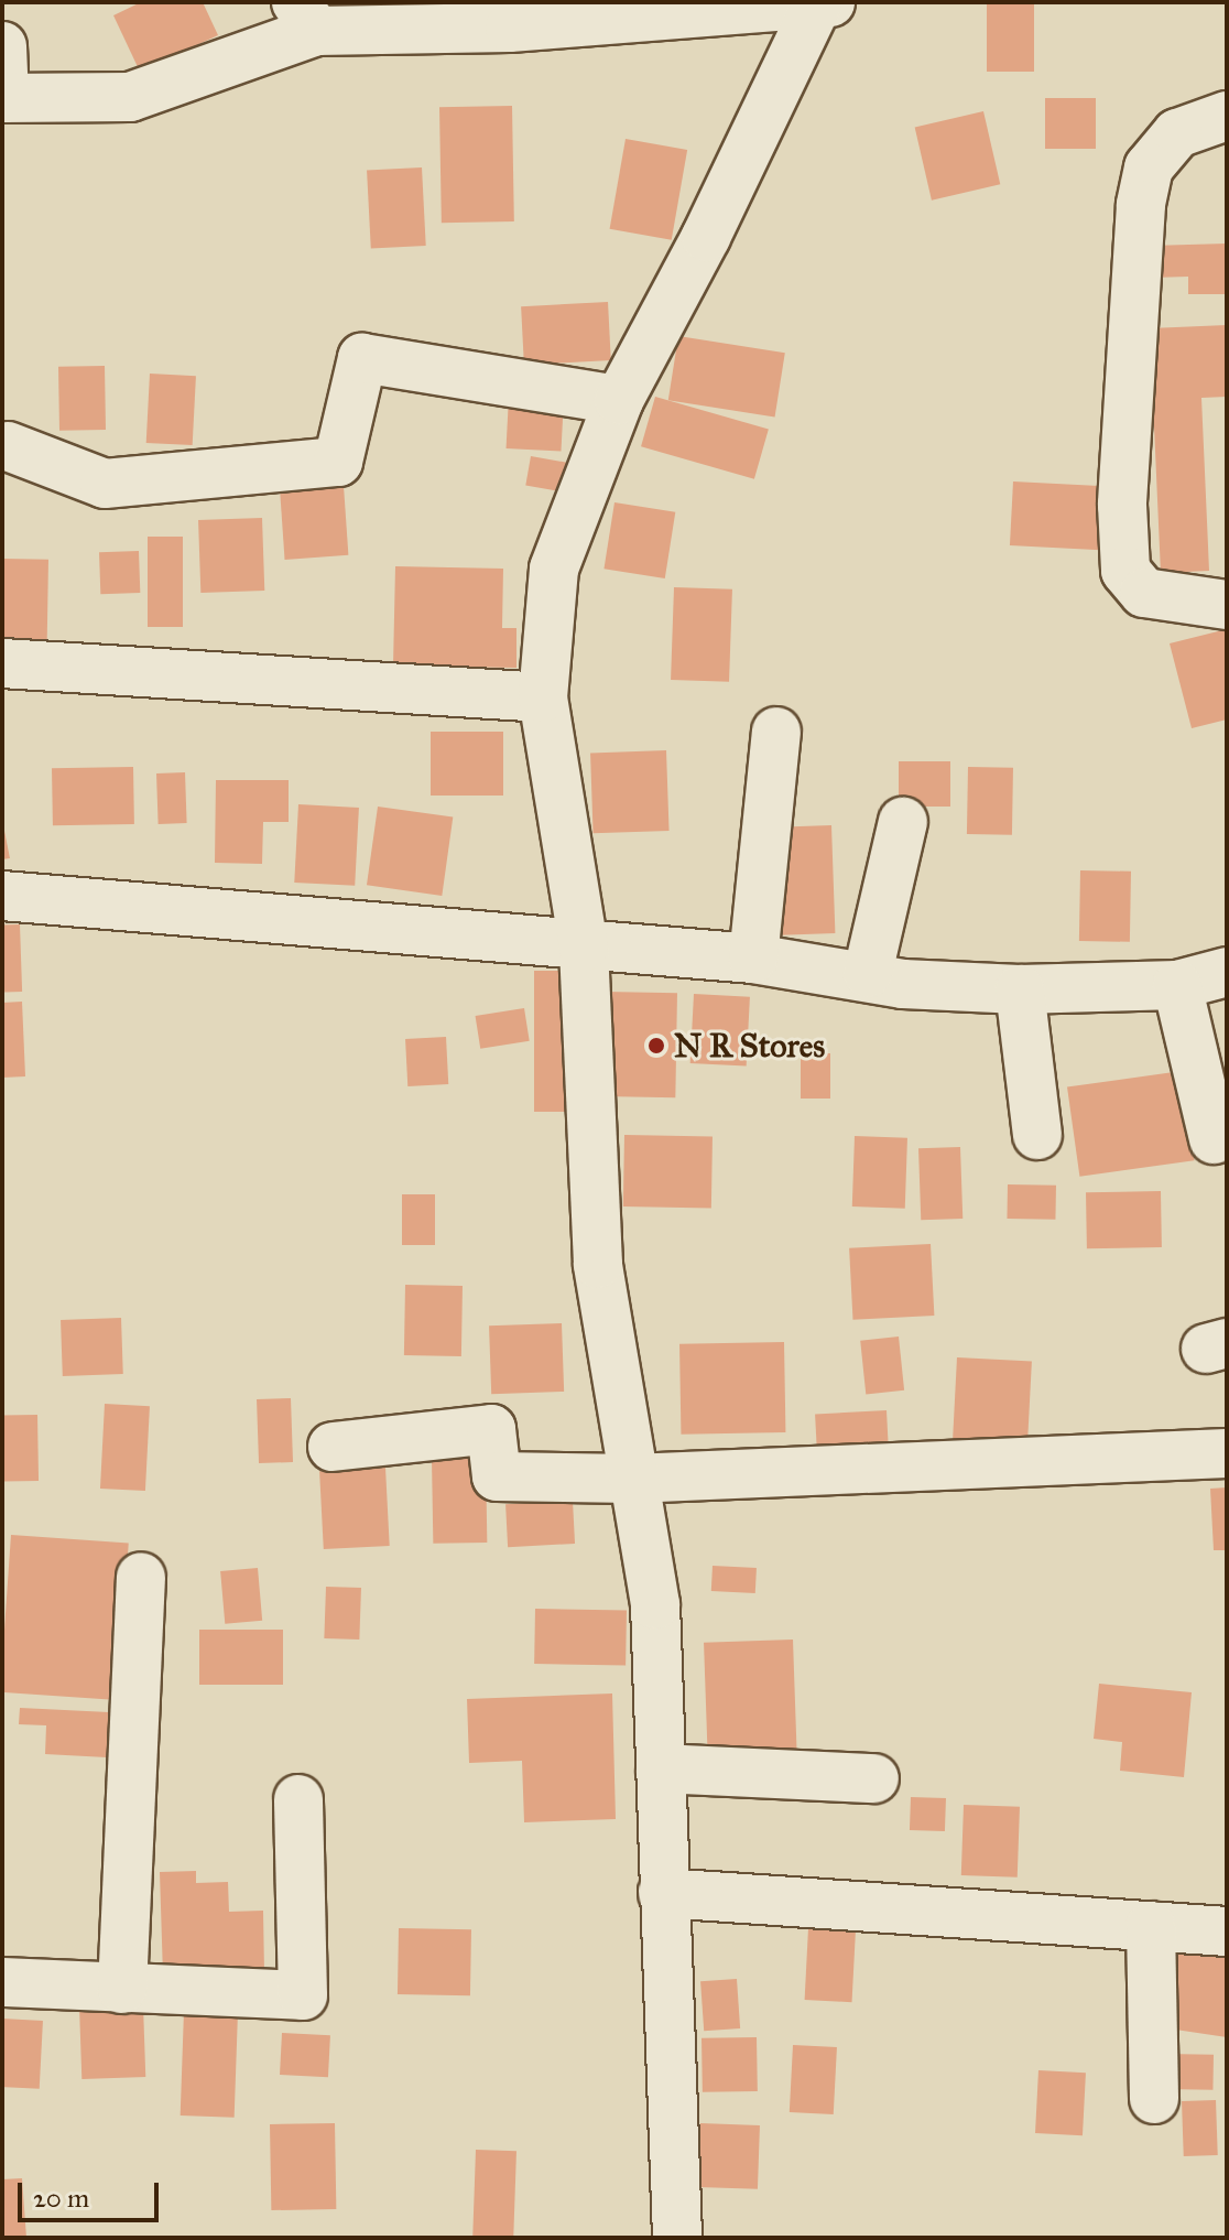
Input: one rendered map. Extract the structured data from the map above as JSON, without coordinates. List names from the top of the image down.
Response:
{
  "places": ["N R Stores"],
  "scale_bar": "20 m"
}
